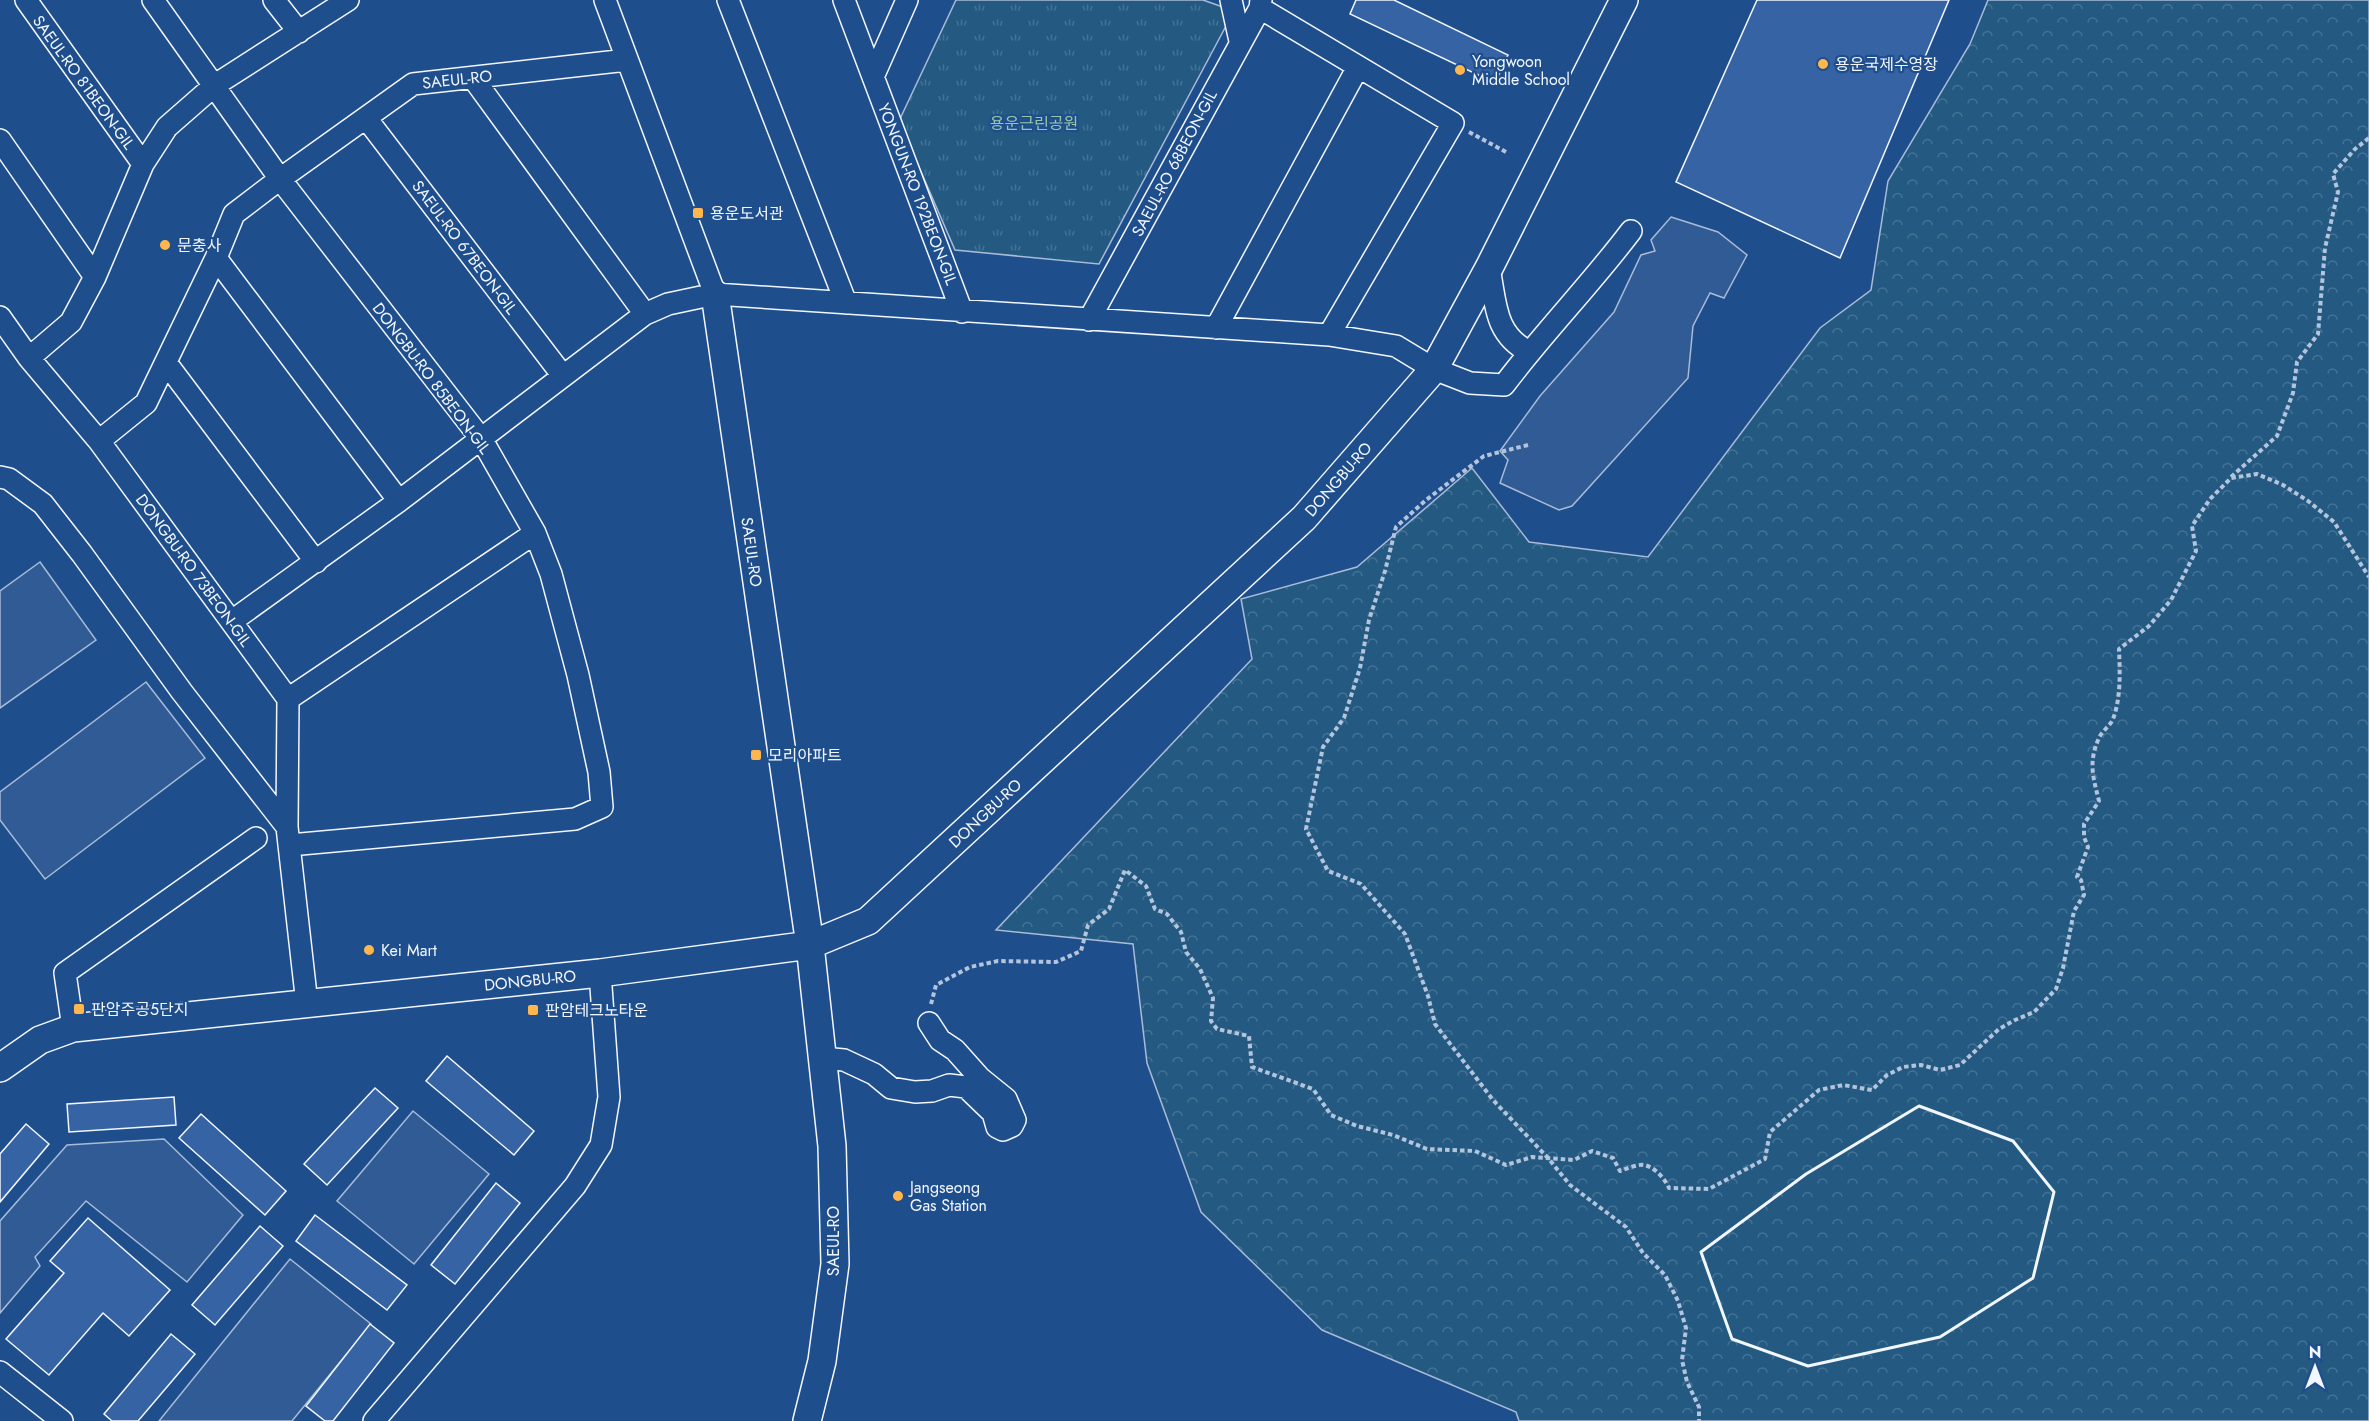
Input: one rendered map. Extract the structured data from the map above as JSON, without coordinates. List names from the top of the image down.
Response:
{
  "streets": {
    "main road": ["SAEUL-RO", "DONGBU-RO"],
    "street": [
      "SAEUL-RO 81BEON-GIL",
      "SAEUL-RO 68BEON-GIL",
      "YONGUN-RO 192BEON-GIL",
      "SAEUL-RO 67BEON-GIL",
      "DONGBU-RO 85BEON-GIL",
      "DONGBU-RO 73BEON-GIL"
    ]
  },
  "crossings": [
    ["SAEUL-RO", "SAEUL-RO 67BEON-GIL"],
    ["SAEUL-RO", "DONGBU-RO 85BEON-GIL"],
    ["SAEUL-RO", "DONGBU-RO"],
    ["SAEUL-RO 81BEON-GIL", "DONGBU-RO 85BEON-GIL"],
    ["SAEUL-RO 81BEON-GIL", "DONGBU-RO 73BEON-GIL"]
  ],
  "parks": ["용운근린공원"],
  "places": {
    "other": [
      "용운국제수영장",
      "Yongwoon Middle School",
      "문충사",
      "Kei Mart",
      "Jangseong Gas Station"
    ],
    "transit": [
      "용운도서관",
      "모리아파트",
      "판암주공5단지",
      "판암테크노타운"
    ]
  },
  "north": "top"
}
